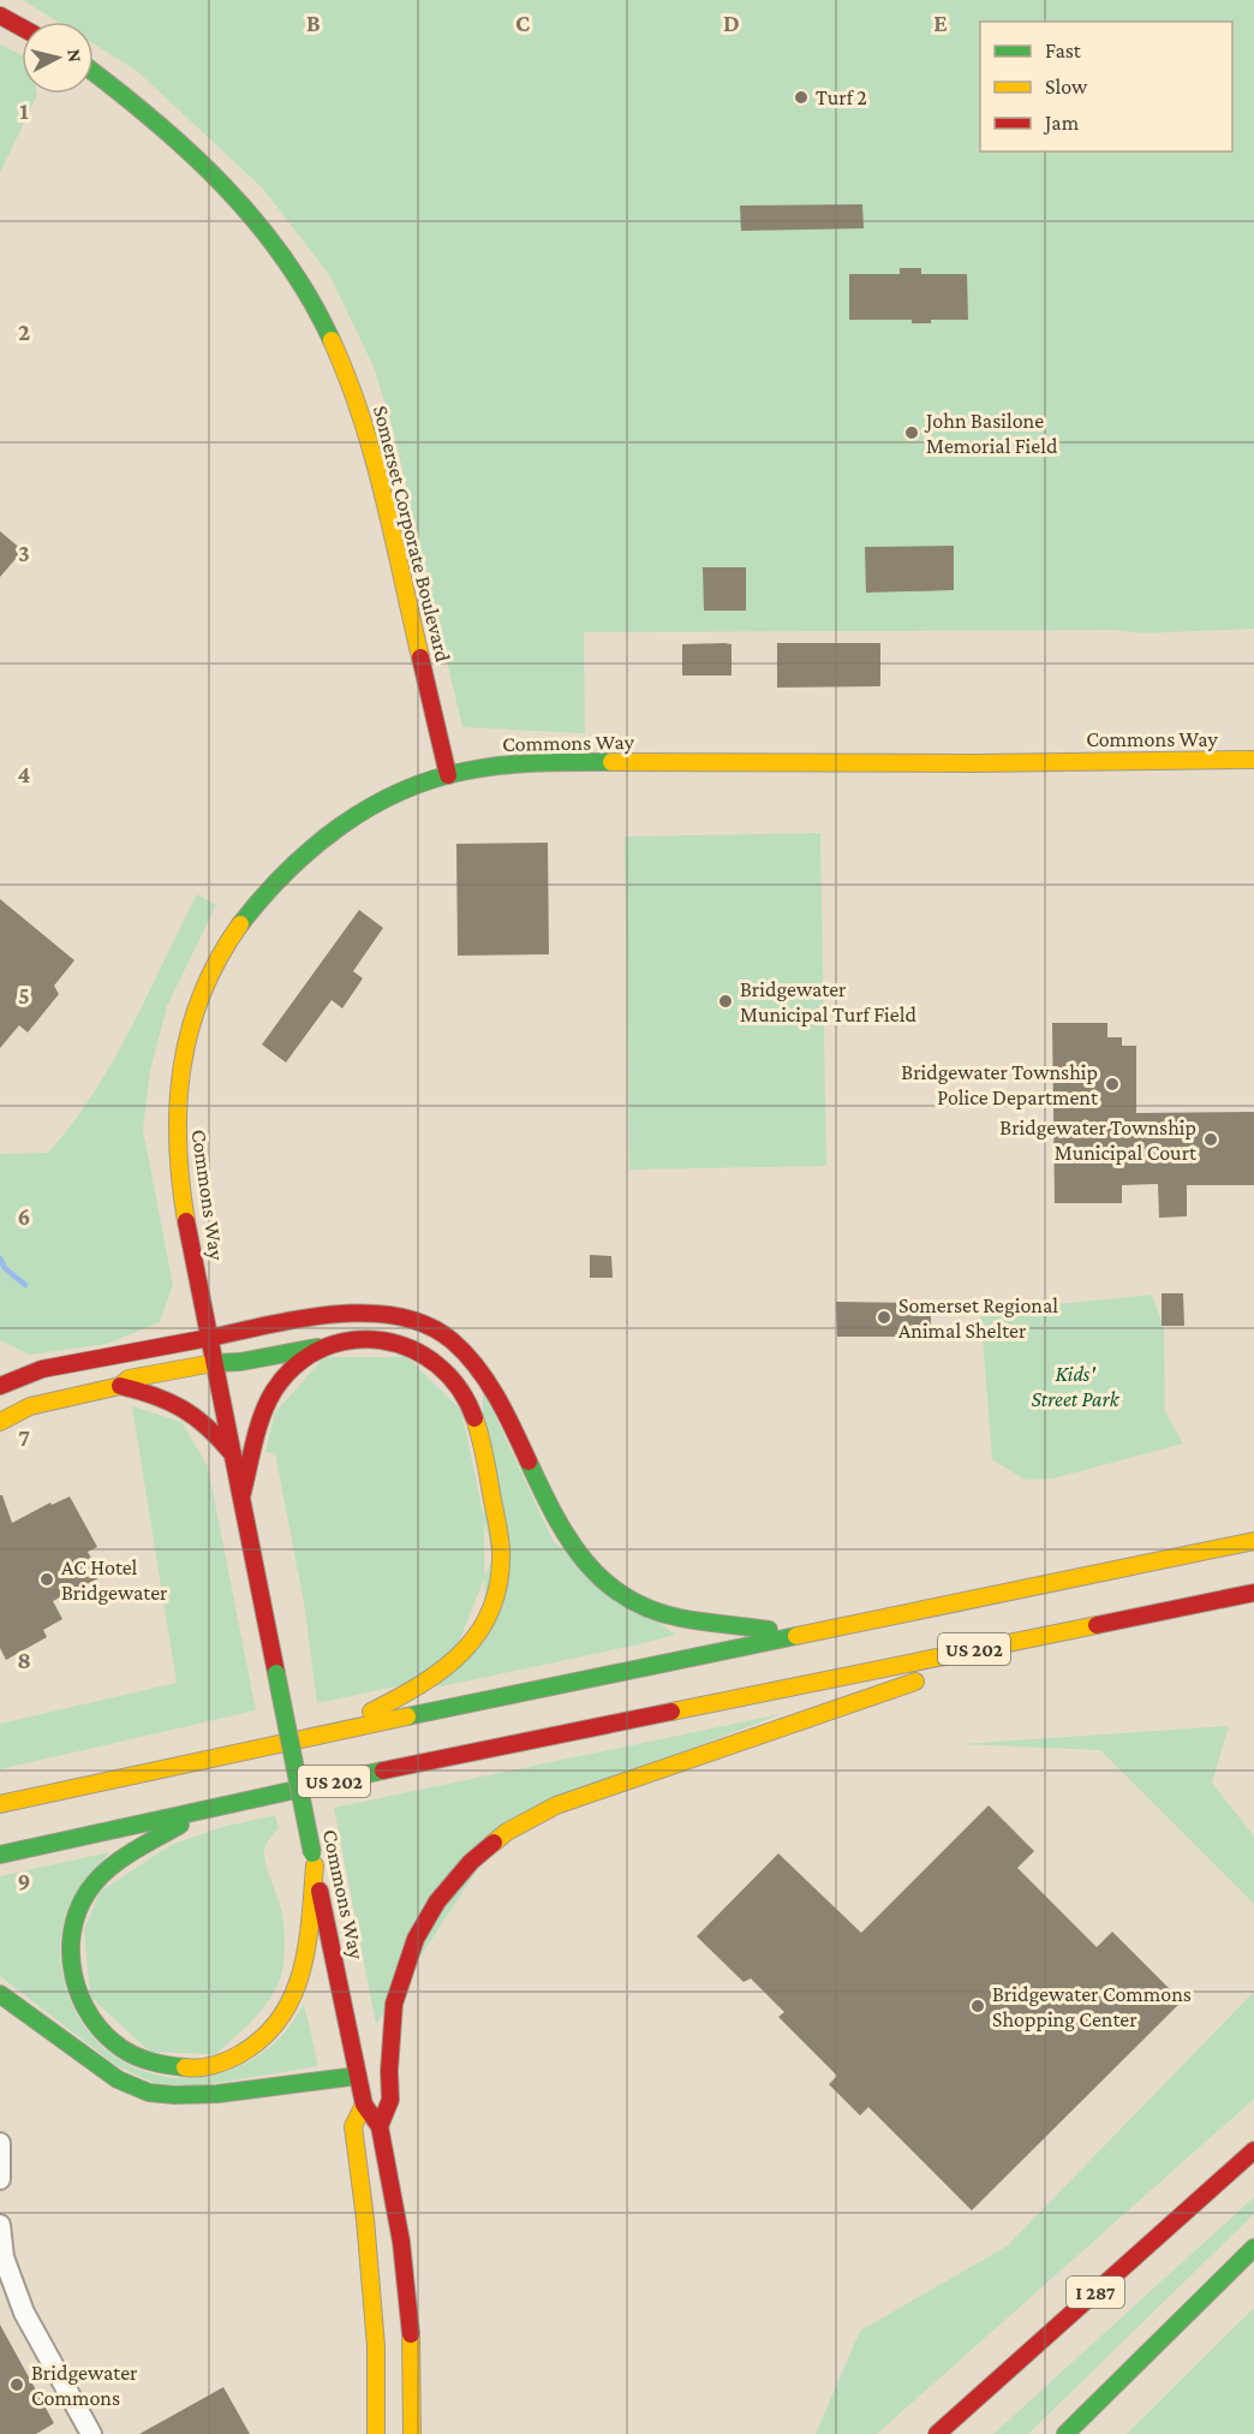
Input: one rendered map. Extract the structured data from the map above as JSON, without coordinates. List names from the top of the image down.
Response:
{
  "streets": {
    "main road": [
      "Somerset Corporate Boulevard",
      "Commons Way",
      "US 202",
      "I 287"
    ]
  },
  "crossings": [
    ["Somerset Corporate Boulevard", "Commons Way"]
  ],
  "parks": ["Kids' Street Park"],
  "places": [
    "Turf 2",
    "John Basilone Memorial Field",
    "Bridgewater Municipal Turf Field",
    "Bridgewater Township Police Department",
    "Bridgewater Township Municipal Court",
    "Somerset Regional Animal Shelter",
    "AC Hotel Bridgewater",
    "Bridgewater Commons Shopping Center",
    "Bridgewater Commons"
  ],
  "legend": ["Fast", "Slow", "Jam"],
  "north": "right",
  "grid": {
    "columns": [
      "B",
      "C",
      "D",
      "E"
    ],
    "rows": [
      "1",
      "2",
      "3",
      "4",
      "5",
      "6",
      "7",
      "8",
      "9"
    ]
  }
}
